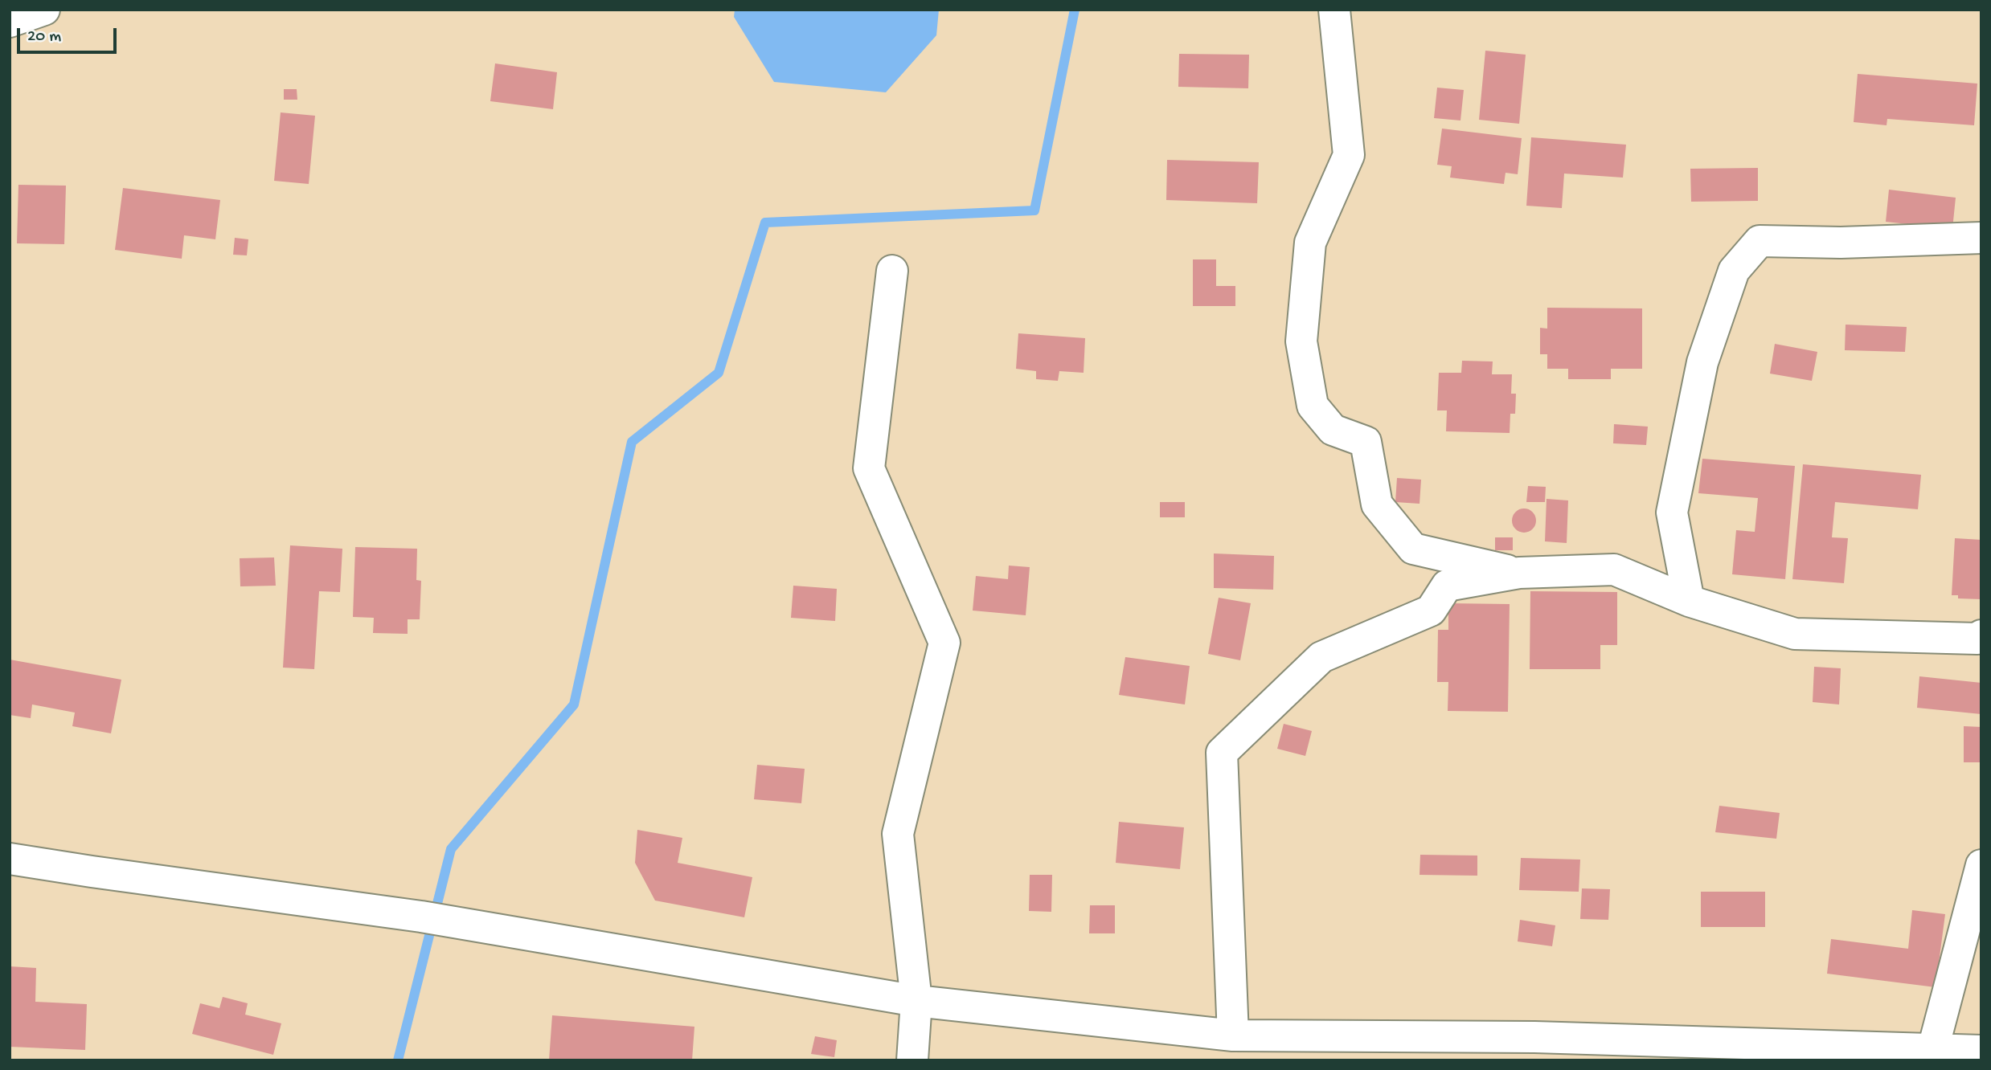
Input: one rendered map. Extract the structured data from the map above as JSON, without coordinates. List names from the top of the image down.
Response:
{
  "scale_bar": "20 m"
}
